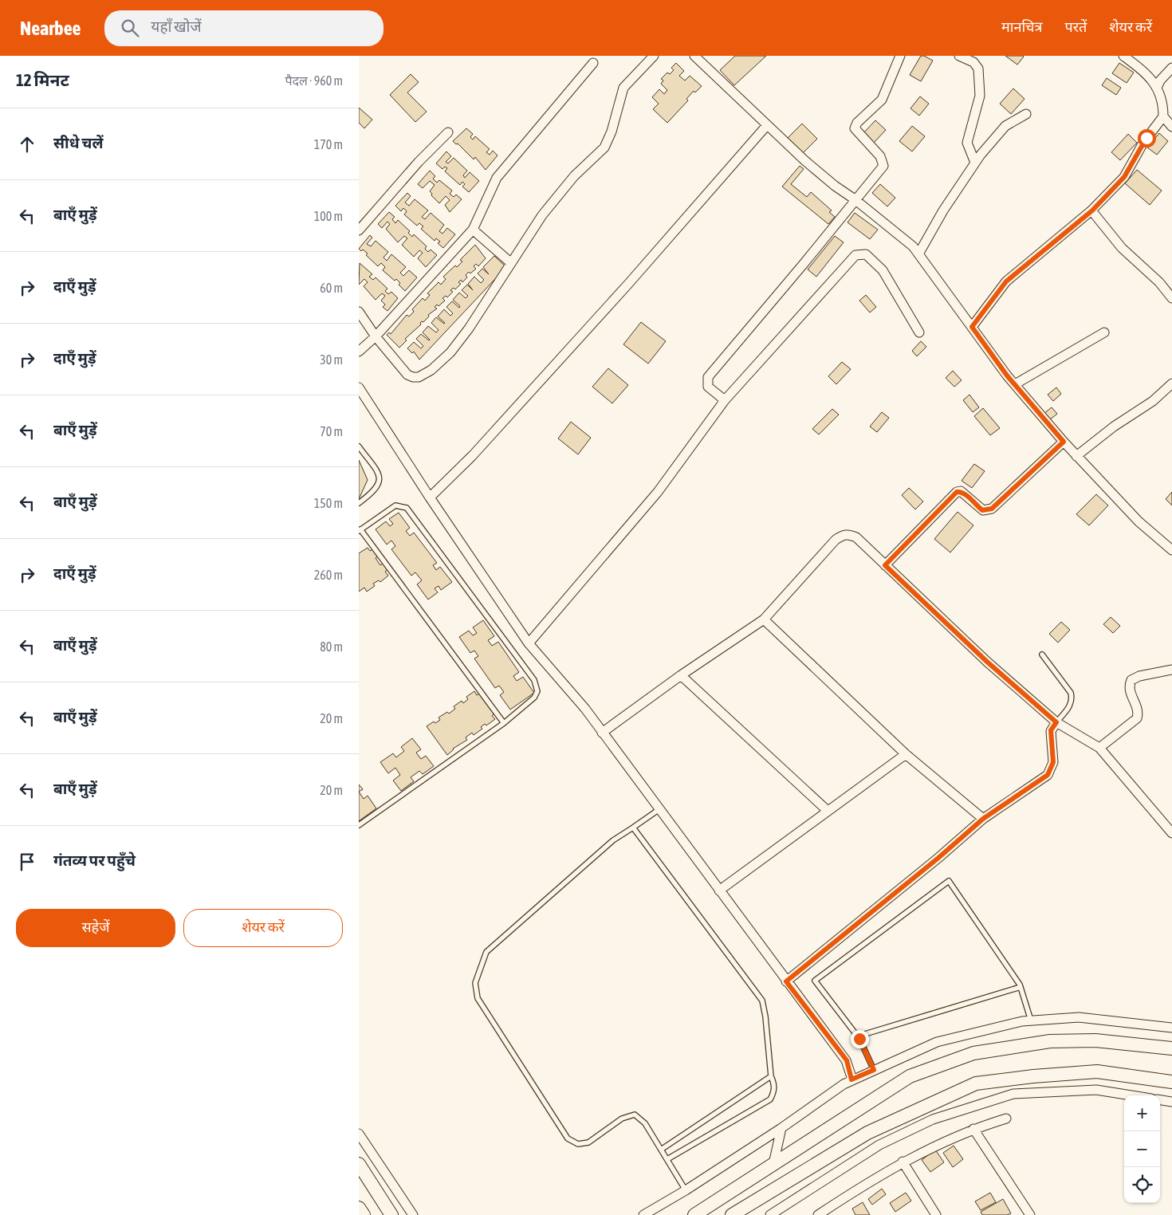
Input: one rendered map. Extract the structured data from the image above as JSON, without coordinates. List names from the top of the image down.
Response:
{
  "page": {
    "header": "Nearbee",
    "search": "यहाँ खोजें",
    "nav": ["मानचित्र", "परतें", "शेयर करें"],
    "heading": ["12 मिनट", "पैदल · 960 m"],
    "list": [
      ["सीधे चलें", "170 m"],
      ["बाएँ मुड़ें", "100 m"],
      ["दाएँ मुड़ें", "60 m"],
      ["दाएँ मुड़ें", "30 m"],
      ["बाएँ मुड़ें", "70 m"],
      ["बाएँ मुड़ें", "150 m"],
      ["दाएँ मुड़ें", "260 m"],
      ["बाएँ मुड़ें", "80 m"],
      ["बाएँ मुड़ें", "20 m"],
      ["बाएँ मुड़ें", "20 m"],
      "गंतव्य पर पहुँचे"
    ],
    "buttons": ["सहेजें", "शेयर करें"],
    "map_buttons": ["+", "−"]
  }
}
